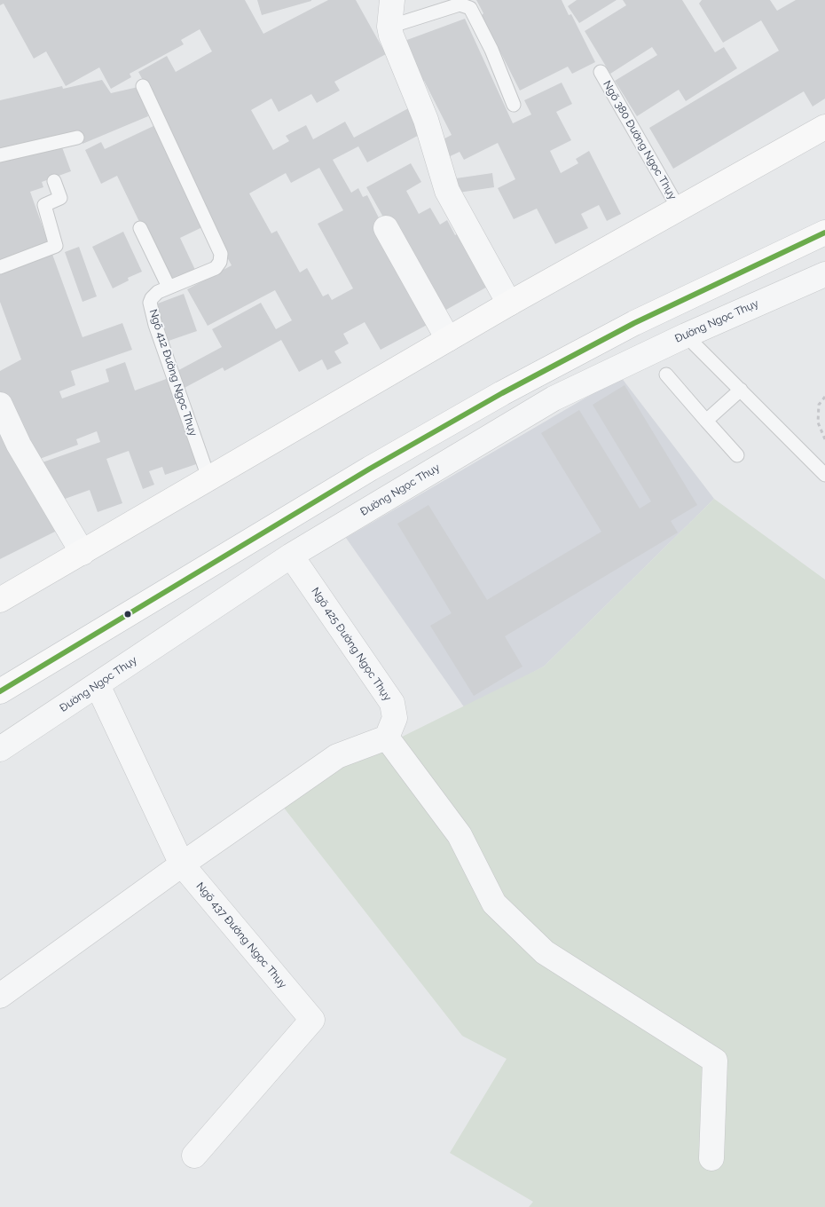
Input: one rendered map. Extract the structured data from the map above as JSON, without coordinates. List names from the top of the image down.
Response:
{
  "streets": {
    "street": ["Đường Ngọc Thụy", "Ngõ 425 Đường Ngọc Thụy", "Ngõ 437 Đường Ngọc Thụy"],
    "lane": ["Ngõ 380 Đường Ngọc Thụy", "Ngõ 412 Đường Ngọc Thụy"]
  },
  "crossings": [
    ["Đường Ngọc Thụy", "Ngõ 425 Đường Ngọc Thụy"],
    ["Đường Ngọc Thụy", "Ngõ 437 Đường Ngọc Thụy"]
  ]
}
